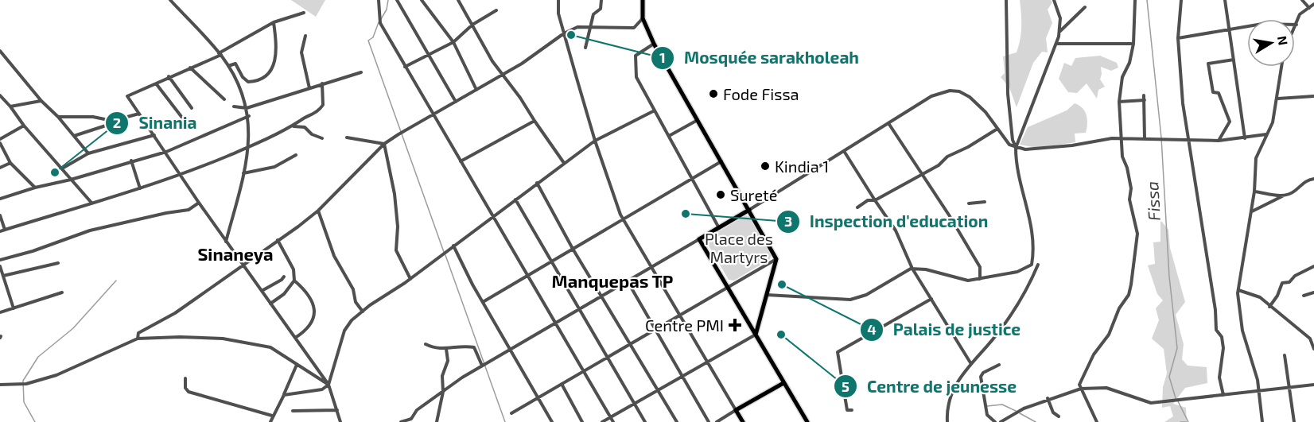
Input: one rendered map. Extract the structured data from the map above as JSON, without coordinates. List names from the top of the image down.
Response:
{
  "districts": ["Sinaneya", "Manquepas TP"],
  "water": ["Fissa"],
  "parks": ["Place des Martyrs"],
  "places": {
    "other": [
      "Mosquée sarakholeah",
      "Fode Fissa",
      "Kindia 1",
      "Sinania",
      "Sureté",
      "Inspection d'education",
      "Palais de justice",
      "Centre de jeunesse"
    ],
    "health": ["Centre PMI"]
  },
  "north": "right"
}
